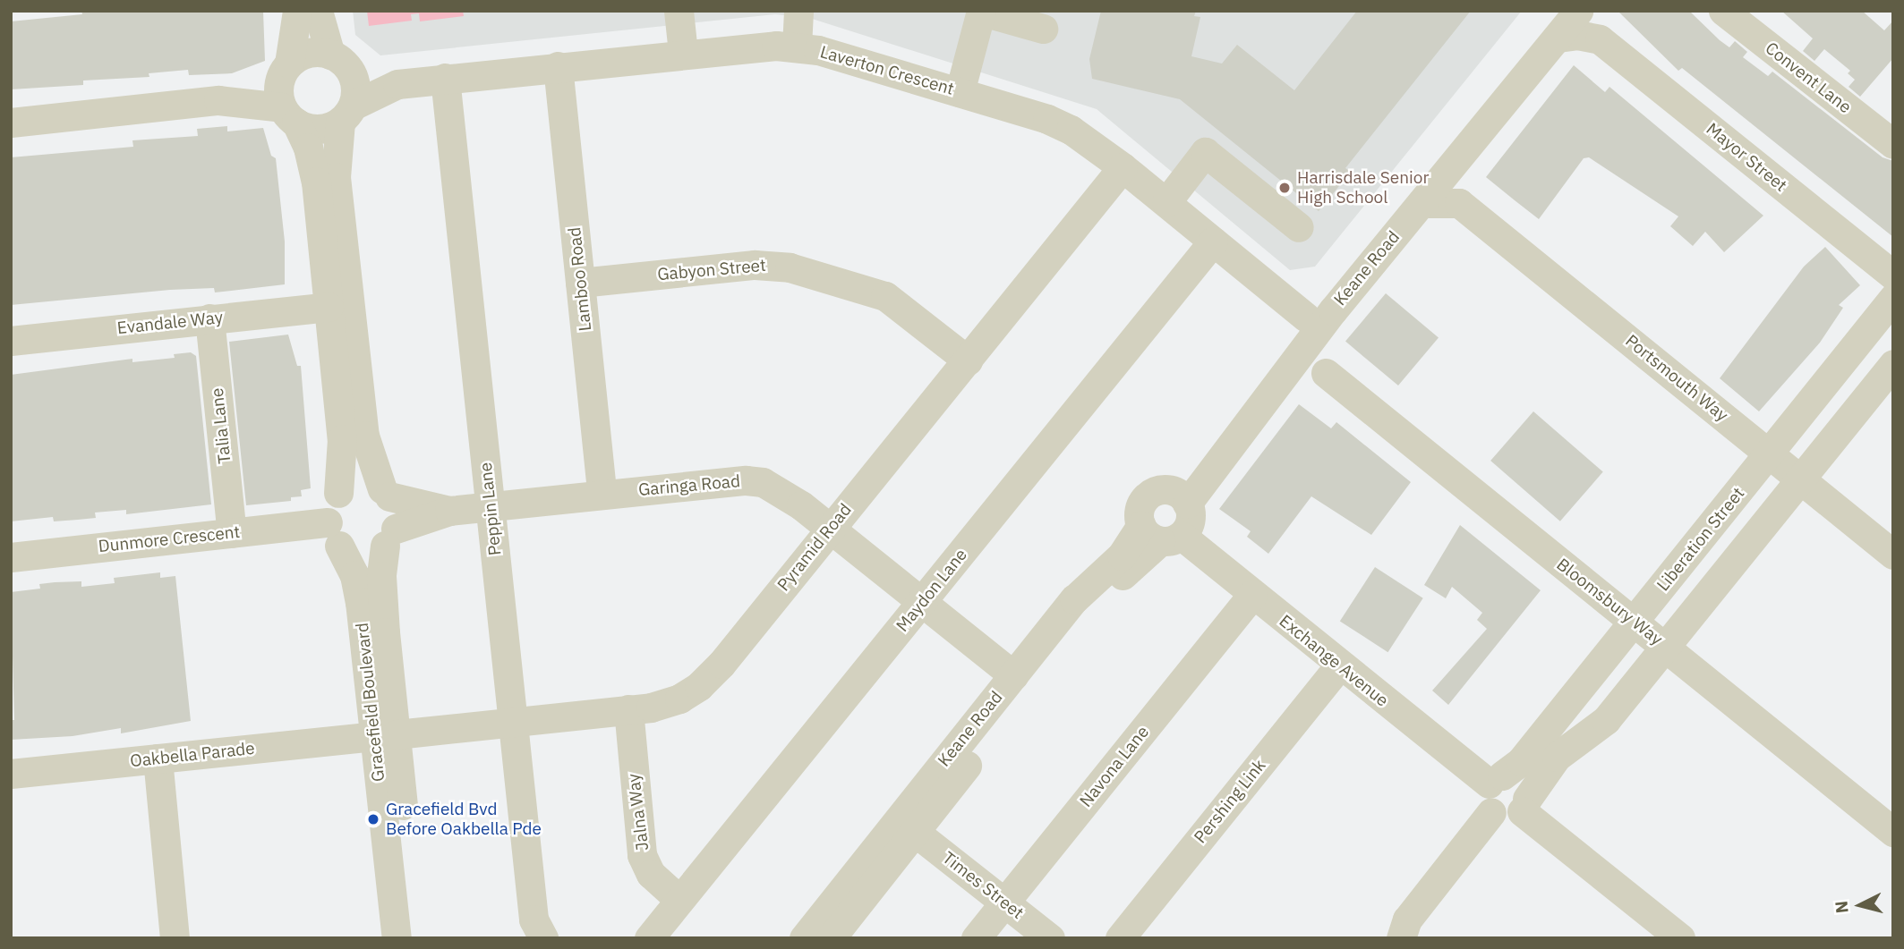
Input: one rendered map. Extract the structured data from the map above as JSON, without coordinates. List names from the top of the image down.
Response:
{
  "streets": {
    "street": [
      "Laverton Crescent",
      "Convent Lane",
      "Mayor Street",
      "Keane Road",
      "Gabyon Street",
      "Lamboo Road",
      "Evandale Way",
      "Portsmouth Way",
      "Talia Lane",
      "Garinga Road",
      "Peppin Lane",
      "Dunmore Crescent",
      "Liberation Street",
      "Pyramid Road",
      "Maydon Lane",
      "Bloomsbury Way",
      "Exchange Avenue",
      "Gracefield Boulevard",
      "Oakbella Parade",
      "Navona Lane",
      "Pershing Link",
      "Jalna Way",
      "Times Street"
    ]
  },
  "crossings": [
    ["Laverton Crescent", "Keane Road"],
    ["Laverton Crescent", "Lamboo Road"],
    ["Laverton Crescent", "Peppin Lane"],
    ["Laverton Crescent", "Pyramid Road"],
    ["Laverton Crescent", "Maydon Lane"],
    ["Mayor Street", "Keane Road"],
    ["Keane Road", "Garinga Road"],
    ["Keane Road", "Exchange Avenue"],
    ["Keane Road", "Times Street"],
    ["Gabyon Street", "Lamboo Road"],
    ["Gabyon Street", "Pyramid Road"],
    ["Lamboo Road", "Garinga Road"],
    ["Evandale Way", "Talia Lane"],
    ["Portsmouth Way", "Liberation Street"],
    ["Talia Lane", "Dunmore Crescent"],
    ["Garinga Road", "Peppin Lane"],
    ["Garinga Road", "Dunmore Crescent"],
    ["Garinga Road", "Pyramid Road"],
    ["Garinga Road", "Maydon Lane"],
    ["Garinga Road", "Gracefield Boulevard"],
    ["Peppin Lane", "Pyramid Road"],
    ["Dunmore Crescent", "Gracefield Boulevard"],
    ["Liberation Street", "Bloomsbury Way"],
    ["Liberation Street", "Exchange Avenue"],
    ["Pyramid Road", "Gracefield Boulevard"],
    ["Pyramid Road", "Oakbella Parade"],
    ["Pyramid Road", "Jalna Way"],
    ["Maydon Lane", "Jalna Way"],
    ["Exchange Avenue", "Navona Lane"],
    ["Exchange Avenue", "Pershing Link"],
    ["Gracefield Boulevard", "Oakbella Parade"],
    ["Navona Lane", "Times Street"]
  ],
  "places": ["Harrisdale Senior High School", "Gracefield Bvd Before Oakbella Pde"],
  "north": "left"
}
